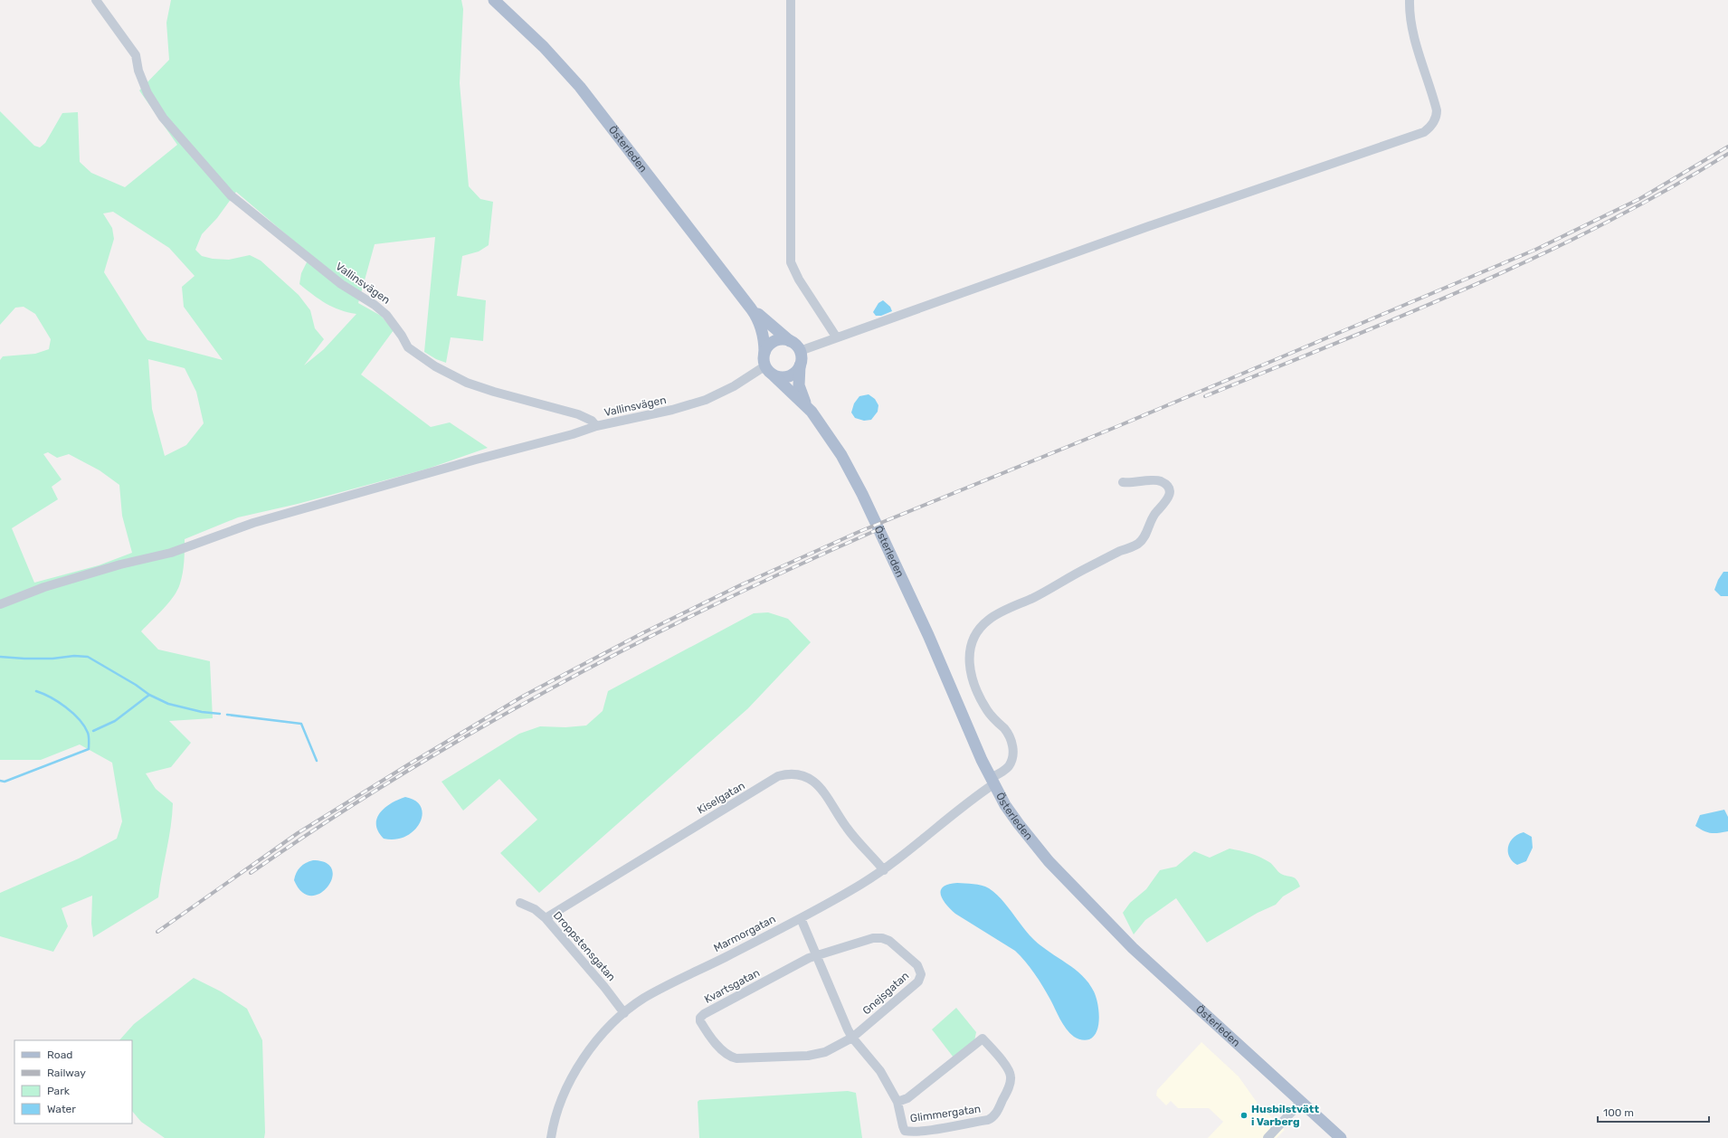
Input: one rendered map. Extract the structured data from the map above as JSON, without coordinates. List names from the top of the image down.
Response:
{
  "streets": {
    "main road": ["Österleden"],
    "street": [
      "Vallinsvägen",
      "Kiselgatan",
      "Marmorgatan",
      "Droppstensgatan",
      "Kvartsgatan",
      "Gnejsgatan",
      "Glimmergatan"
    ]
  },
  "crossings": [
    ["Österleden", "Vallinsvägen"],
    ["Österleden", "Marmorgatan"],
    ["Kiselgatan", "Marmorgatan"],
    ["Kiselgatan", "Droppstensgatan"],
    ["Marmorgatan", "Droppstensgatan"],
    ["Marmorgatan", "Glimmergatan"],
    ["Kvartsgatan", "Gnejsgatan"],
    ["Kvartsgatan", "Glimmergatan"],
    ["Gnejsgatan", "Glimmergatan"]
  ],
  "places": ["Husbilstvätt i Varberg"],
  "legend": [
    "Road",
    "Railway",
    "Park",
    "Water"
  ],
  "scale_bar": "100 m"
}
